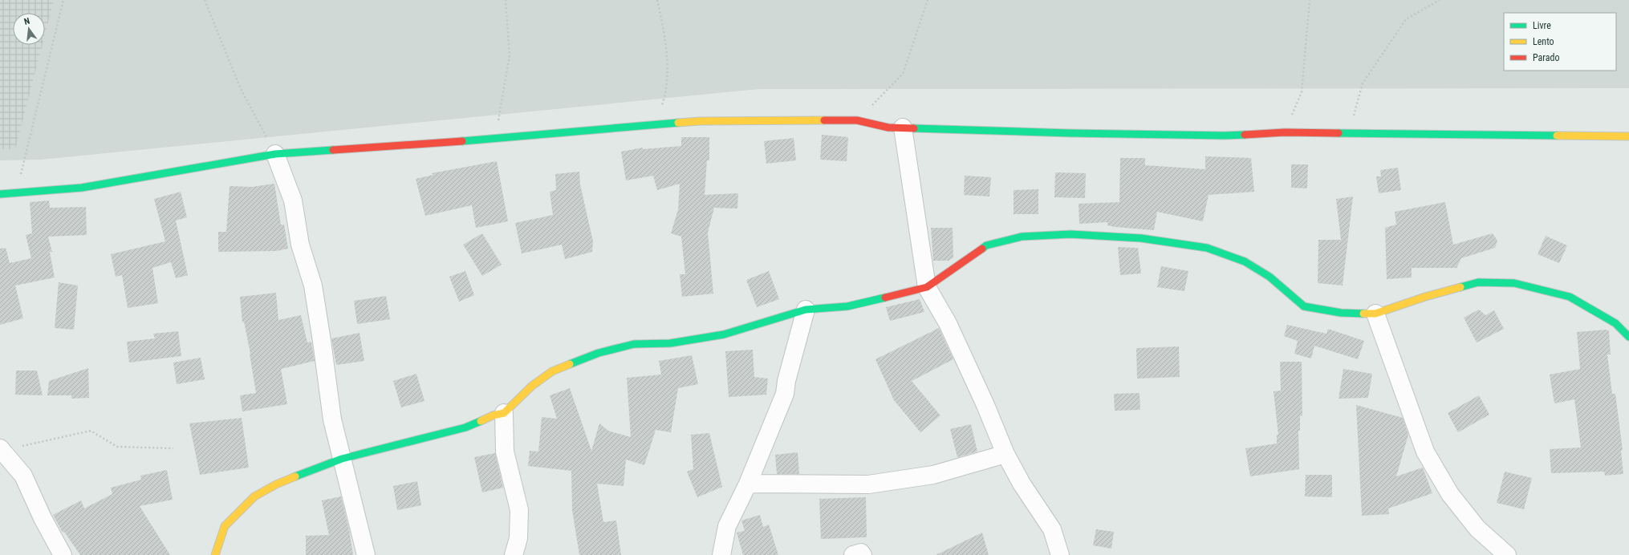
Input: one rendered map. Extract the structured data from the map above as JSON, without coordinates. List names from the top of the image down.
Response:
{
  "legend": ["Livre", "Lento", "Parado"],
  "north": "top"
}
